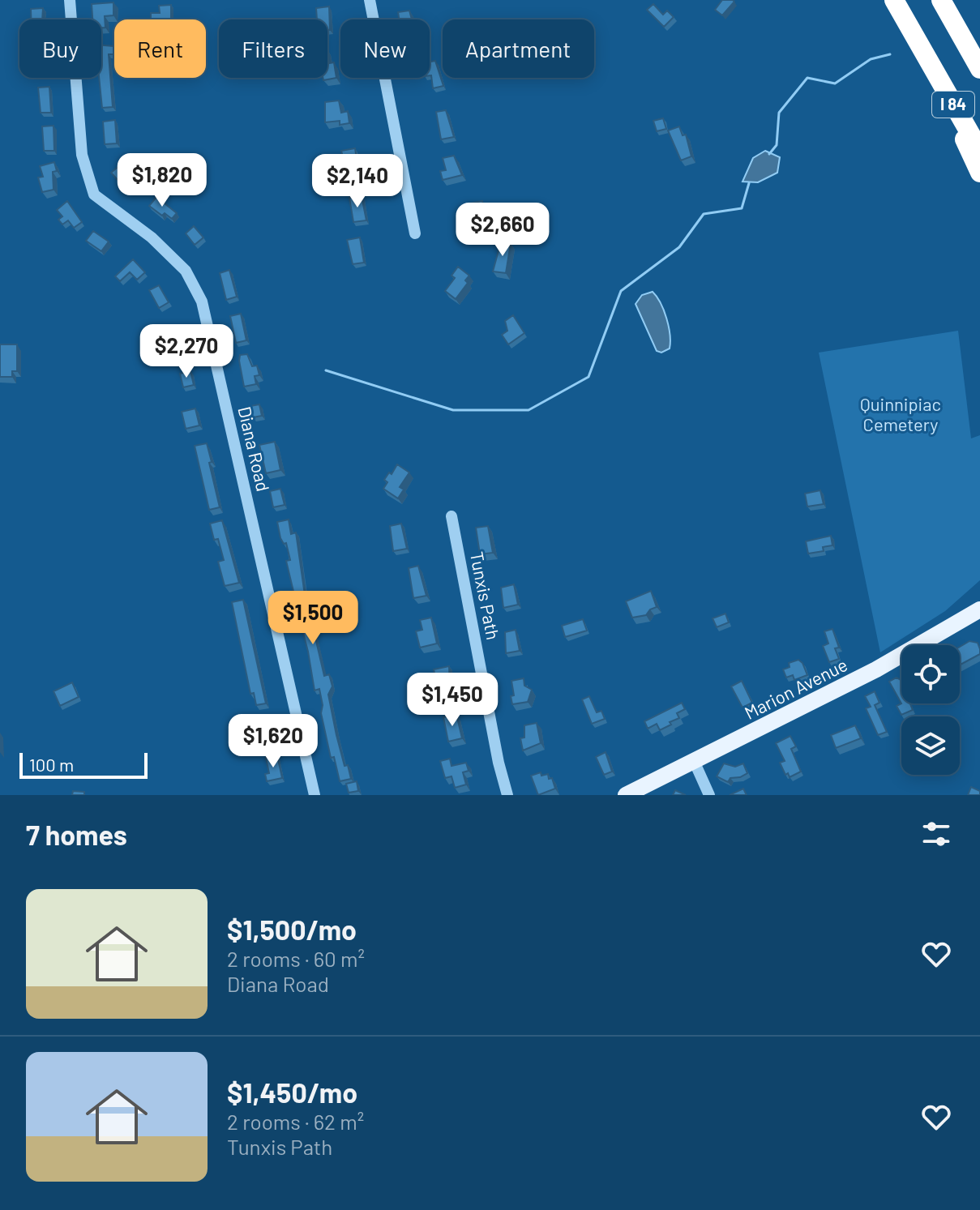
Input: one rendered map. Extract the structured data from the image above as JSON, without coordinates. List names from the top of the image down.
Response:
{
  "streets": {
    "highway": ["I 84"],
    "main road": ["Marion Avenue"],
    "street": ["Diana Road", "Tunxis Path"]
  },
  "parks": ["Quinnipiac Cemetery"],
  "scale_bar": "100 m",
  "page": {
    "chip": [
      "Buy",
      "Rent",
      "Filters",
      "New",
      "Apartment"
    ],
    "price": [
      "$1,820",
      "$2,140",
      "$2,660",
      "$2,270",
      "$1,500",
      "$1,450",
      "$1,620"
    ],
    "scale": "100 m",
    "heading": "7 homes",
    "list": [
      {
        "name": "$1,500/mo",
        "note": "2 rooms · 60 m² · Diana Road"
      },
      {
        "name": "$1,450/mo",
        "note": "2 rooms · 62 m² · Tunxis Path"
      }
    ]
  }
}
